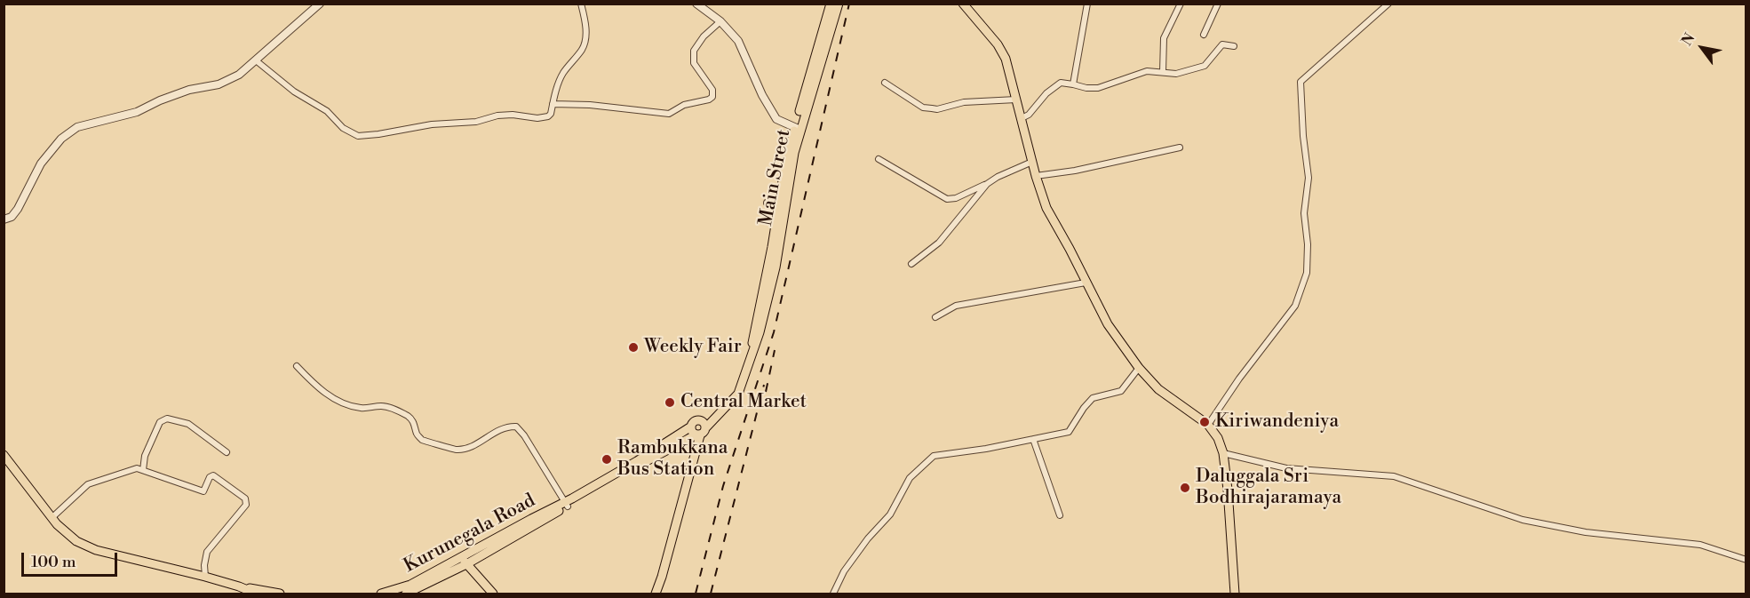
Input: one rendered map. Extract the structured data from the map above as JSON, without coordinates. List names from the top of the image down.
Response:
{
  "streets": {
    "main road": ["Main Street", "Kurunegala Road"]
  },
  "crossings": [
    ["Main Street", "Kurunegala Road"]
  ],
  "places": [
    "Weekly Fair",
    "Central Market",
    "Kiriwandeniya",
    "Rambukkana Bus Station",
    "Daluggala Sri Bodhirajaramaya"
  ],
  "scale_bar": "100 m",
  "north": "top left"
}
